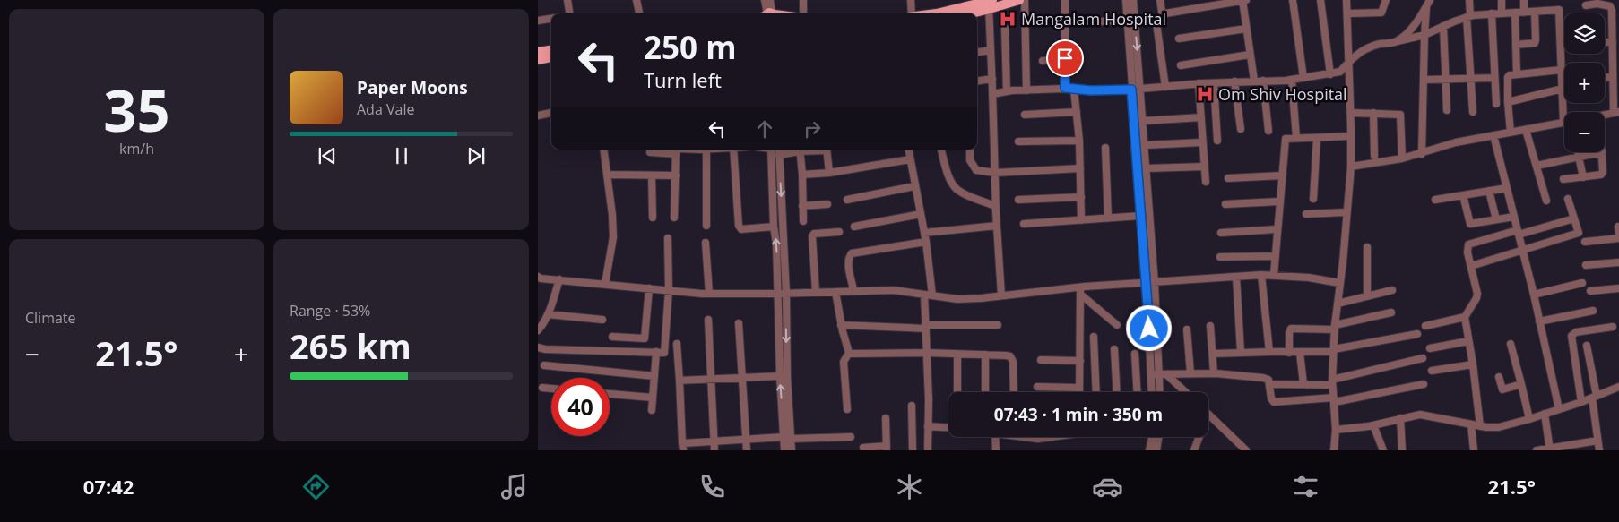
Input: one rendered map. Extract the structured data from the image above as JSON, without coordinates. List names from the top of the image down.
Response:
{
  "places": {
    "hospital": ["Mangalam Hospital", "Om Shiv Hospital"]
  },
  "page": {
    "tile": [
      ["35", "km/h"],
      "Climate",
      ["Range · 53%", "265 km"]
    ],
    "map_buttons": ["+", "−"],
    "turn": ["250 m", "Turn left"],
    "song": ["Paper Moons", "Ada Vale"],
    "heat": ["−", "21.5°", "+"],
    "limit": "40",
    "trip": "07:43 · 1 min · 350 m",
    "tabs": ["07:42", "21.5°"]
  }
}
